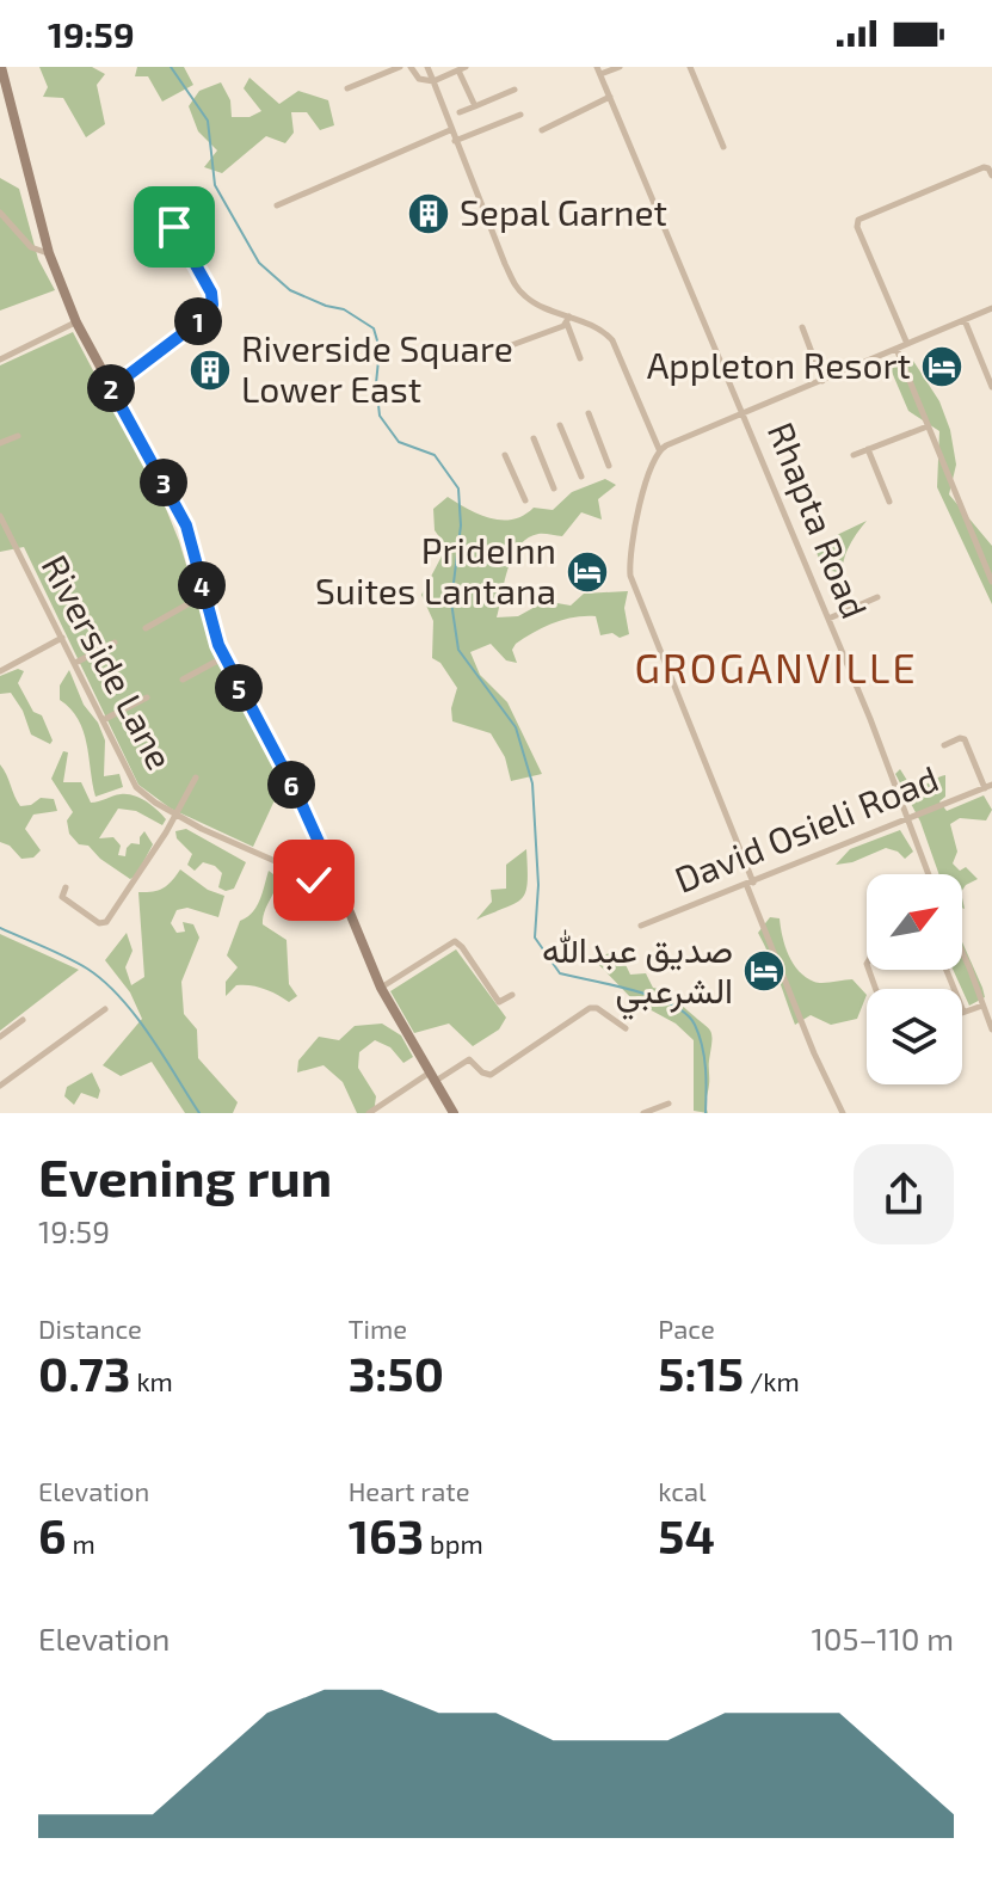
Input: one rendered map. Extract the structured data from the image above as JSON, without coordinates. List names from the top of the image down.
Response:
{
  "streets": {
    "street": ["Rhapta Road", "Riverside Lane", "David Osieli Road"]
  },
  "crossings": [
    ["Rhapta Road", "David Osieli Road"]
  ],
  "districts": ["GROGANVILLE"],
  "places": {
    "building": ["Sepal Garnet", "Riverside Square Lower East"],
    "hotel": ["Appleton Resort", "PrideInn Suites Lantana", "صديق عبدالله الشرعبي"]
  },
  "north": "top right",
  "page": {
    "status": "19:59",
    "pins": [
      "1",
      "2",
      "3",
      "4",
      "5",
      "6"
    ],
    "heading": ["Evening run", "19:59"],
    "stats": [
      ["Distance", "0.73 km"],
      ["Time", "3:50"],
      ["Pace", "5:15 /km"],
      ["Elevation", "6 m"],
      ["Heart rate", "163 bpm"],
      ["kcal", "54"]
    ],
    "chart": ["Elevation", "105–110 m"]
  }
}
